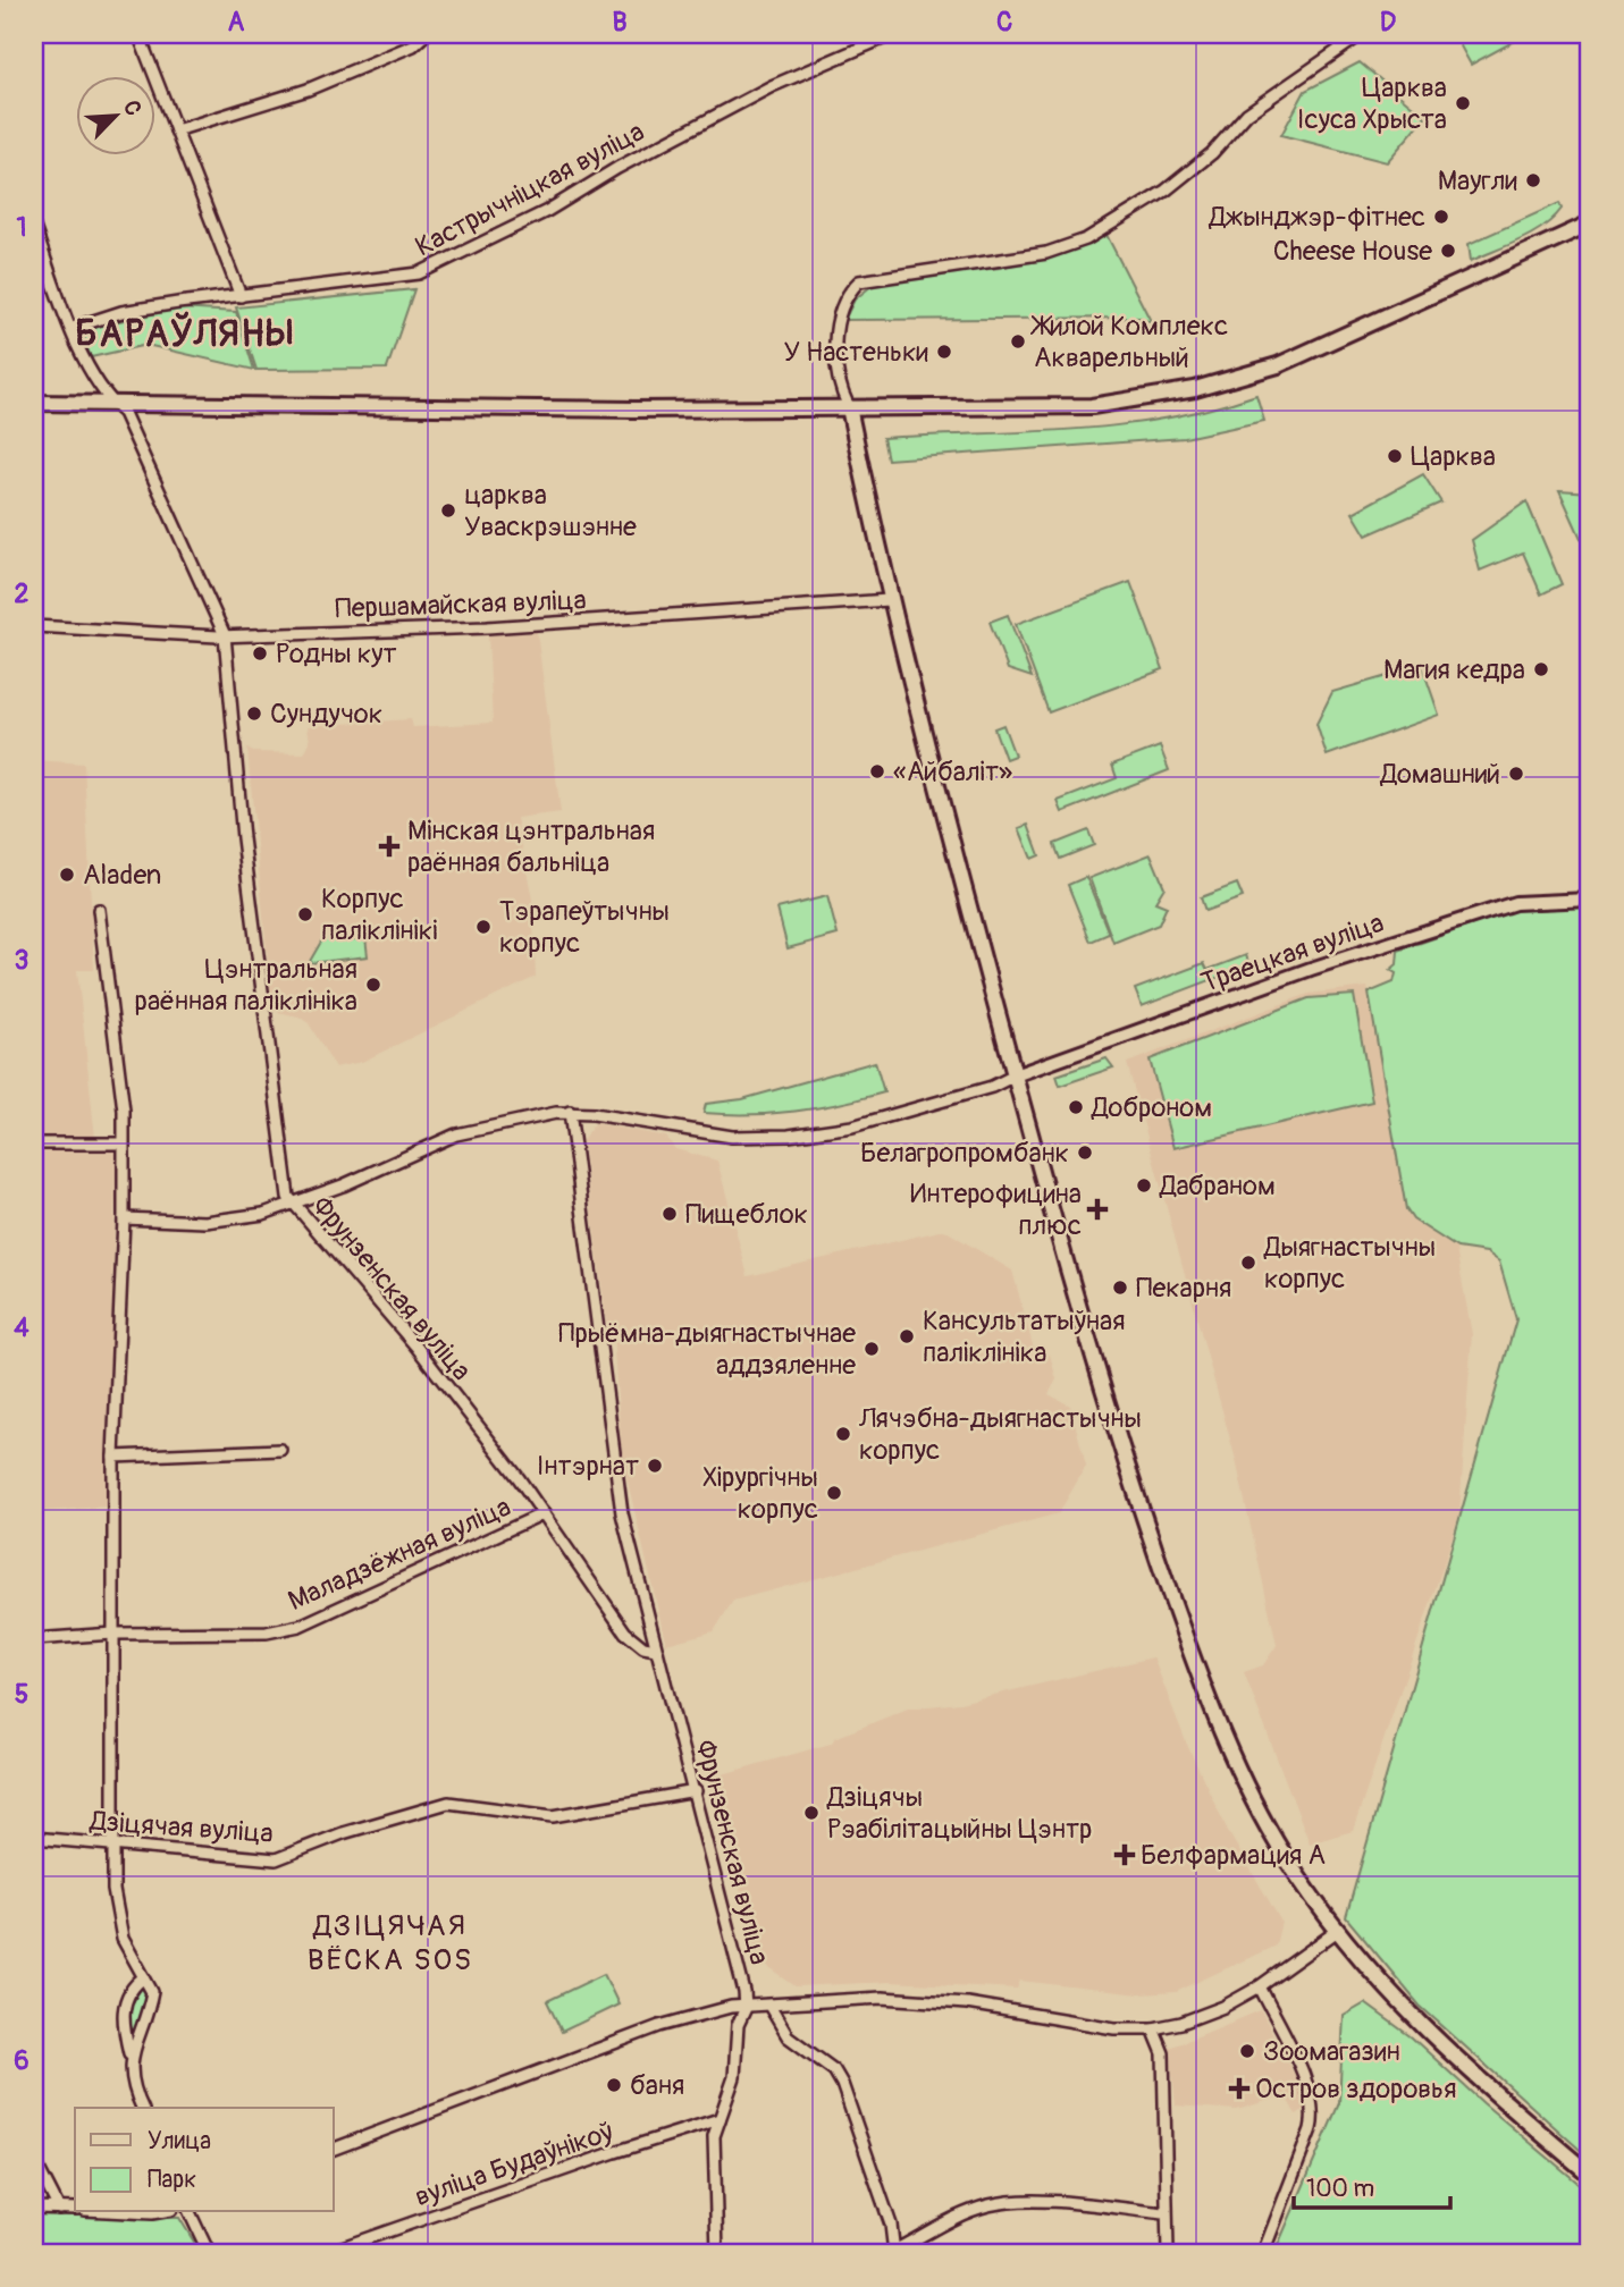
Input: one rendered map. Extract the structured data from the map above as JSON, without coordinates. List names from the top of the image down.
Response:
{
  "streets": {
    "street": [
      "Кастрычніцкая вуліца",
      "Першамайская вуліца",
      "Траецкая вуліца",
      "Фрунзенская вуліца",
      "Маладзёжная вуліца",
      "Дзіцячая вуліца",
      "вуліца Будаўнікоў"
    ]
  },
  "crossings": [
    ["Кастрычніцкая вуліца", "Фрунзенская вуліца"],
    ["Першамайская вуліца", "Фрунзенская вуліца"],
    ["Фрунзенская вуліца", "Маладзёжная вуліца"],
    ["Фрунзенская вуліца", "Дзіцячая вуліца"]
  ],
  "districts": ["БАРАЎЛЯНЫ", "ДЗІЦЯЧАЯ ВЁСКА SOS"],
  "places": {
    "other": [
      "Царква Ісуса Хрыста",
      "Маугли",
      "Джынджэр-фітнес",
      "Cheese House",
      "Жилой Комплекс Акварельный",
      "У Настеньки",
      "Царква",
      "царква Уваскрэшэнне",
      "Родны кут",
      "Магия кедра",
      "Сундучок",
      "«Айбаліт»",
      "Домашний",
      "Aladen",
      "Корпус паліклінікі",
      "Тэрапеўтычны корпус",
      "Цэнтральная раённая паліклініка",
      "Доброном",
      "Белагропромбанк",
      "Дабраном",
      "Пищеблок",
      "Дыягнастычны корпус",
      "Пекарня",
      "Кансультатыўная паліклініка",
      "Прыёмна-дыягнастычнае аддзяленне",
      "Лячэбна-дыягнастычны корпус",
      "Інтэрнат",
      "Хірургічны корпус",
      "Дзіцячы Рэабілітацыйны Цэнтр",
      "Зоомагазин",
      "баня"
    ],
    "health": [
      "Мінская цэнтральная раённая бальніца",
      "Интерофицина плюс",
      "Белфармация А",
      "Остров здоровья"
    ]
  },
  "legend": ["Улица", "Парк"],
  "scale_bar": "100 m",
  "north": "top right",
  "grid": {
    "columns": [
      "A",
      "B",
      "C",
      "D"
    ],
    "rows": [
      "1",
      "2",
      "3",
      "4",
      "5",
      "6"
    ]
  }
}
